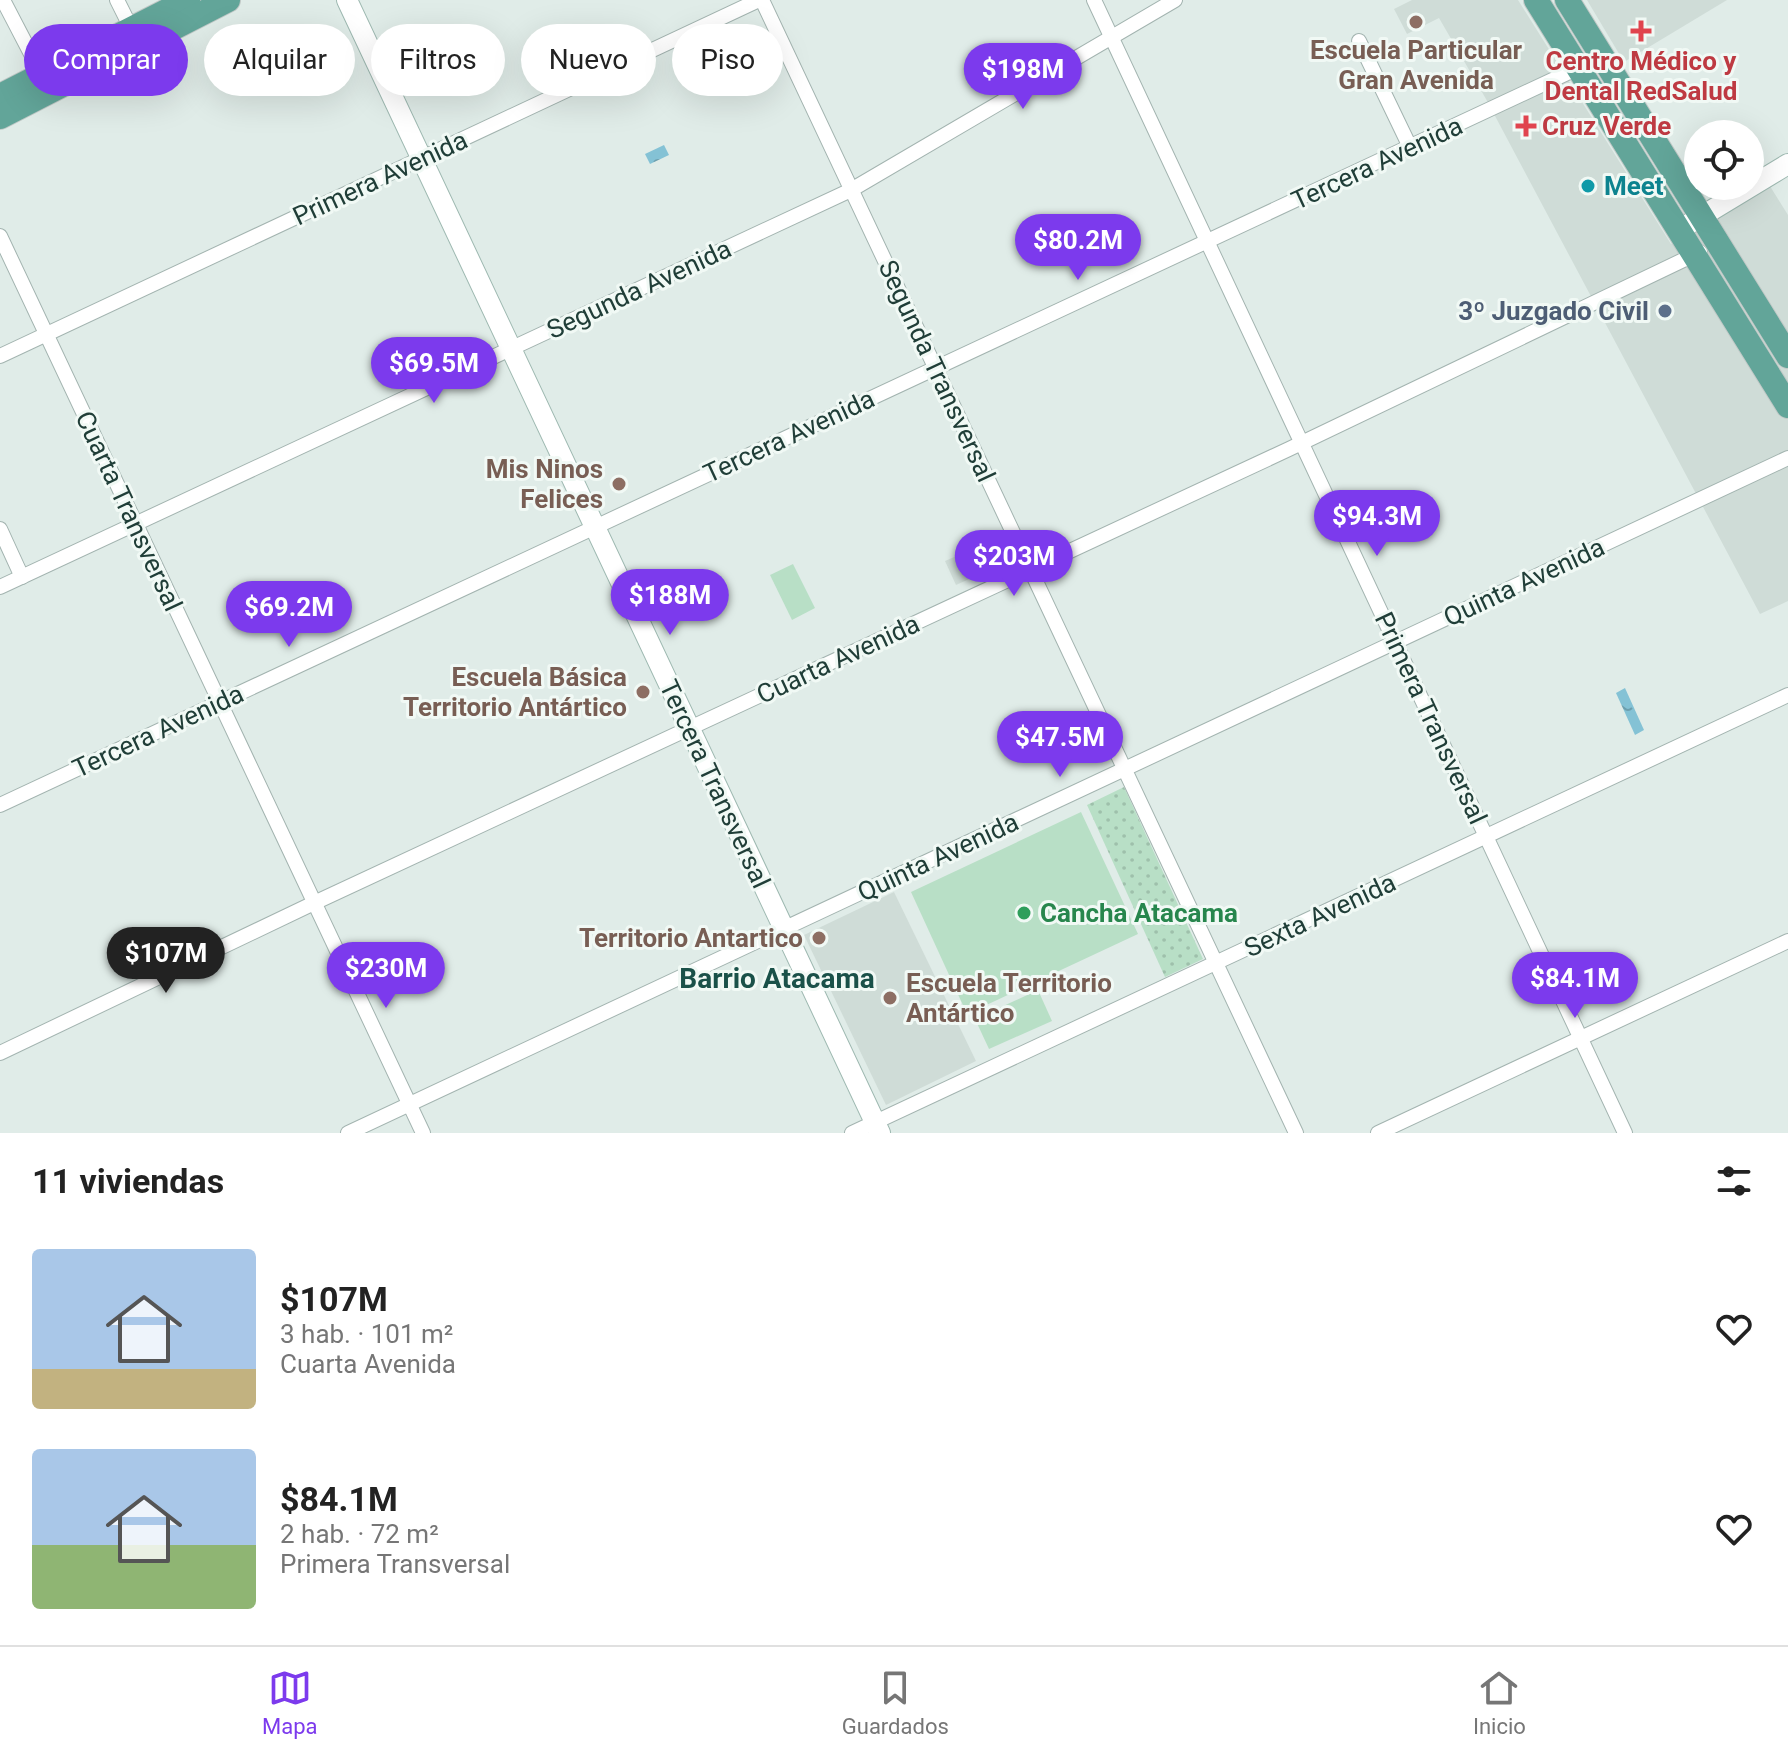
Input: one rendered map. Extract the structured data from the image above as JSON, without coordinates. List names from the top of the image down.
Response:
{
  "streets": {
    "street": [
      "Tercera Avenida",
      "Primera Avenida",
      "Segunda Avenida",
      "Segunda Transversal",
      "Cuarta Transversal",
      "Quinta Avenida",
      "Cuarta Avenida",
      "Primera Transversal",
      "Tercera Transversal",
      "Sexta Avenida"
    ]
  },
  "crossings": [
    ["Tercera Avenida", "Segunda Transversal"],
    ["Tercera Avenida", "Cuarta Transversal"],
    ["Tercera Avenida", "Primera Transversal"],
    ["Tercera Avenida", "Tercera Transversal"],
    ["Primera Avenida", "Segunda Transversal"],
    ["Primera Avenida", "Cuarta Transversal"],
    ["Primera Avenida", "Tercera Transversal"],
    ["Segunda Avenida", "Segunda Transversal"],
    ["Segunda Avenida", "Cuarta Transversal"],
    ["Segunda Avenida", "Primera Transversal"],
    ["Segunda Avenida", "Tercera Transversal"],
    ["Segunda Transversal", "Quinta Avenida"],
    ["Segunda Transversal", "Cuarta Avenida"],
    ["Segunda Transversal", "Sexta Avenida"],
    ["Cuarta Transversal", "Quinta Avenida"],
    ["Cuarta Transversal", "Cuarta Avenida"],
    ["Quinta Avenida", "Primera Transversal"],
    ["Quinta Avenida", "Tercera Transversal"],
    ["Cuarta Avenida", "Primera Transversal"],
    ["Cuarta Avenida", "Tercera Transversal"],
    ["Primera Transversal", "Sexta Avenida"],
    ["Tercera Transversal", "Sexta Avenida"]
  ],
  "districts": ["Barrio Atacama"],
  "places": {
    "other": [
      "Escuela Particular Gran Avenida",
      "Meet",
      "3º Juzgado Civil",
      "Mis Ninos Felices",
      "Escuela Básica Territorio Antártico",
      "Cancha Atacama",
      "Territorio Antartico",
      "Escuela Territorio Antártico"
    ],
    "health": ["Centro Médico y Dental RedSalud", "Cruz Verde"]
  },
  "page": {
    "chip": [
      "Comprar",
      "Alquilar",
      "Filtros",
      "Nuevo",
      "Piso"
    ],
    "price": [
      "$198M",
      "$80.2M",
      "$69.5M",
      "$94.3M",
      "$203M",
      "$188M",
      "$69.2M",
      "$47.5M",
      "$107M",
      "$230M",
      "$84.1M"
    ],
    "heading": "11 viviendas",
    "list": [
      {
        "name": "$107M",
        "note": "3 hab. · 101 m² · Cuarta Avenida"
      },
      {
        "name": "$84.1M",
        "note": "2 hab. · 72 m² · Primera Transversal"
      }
    ],
    "tabs": ["Mapa", "Guardados", "Inicio"]
  }
}
